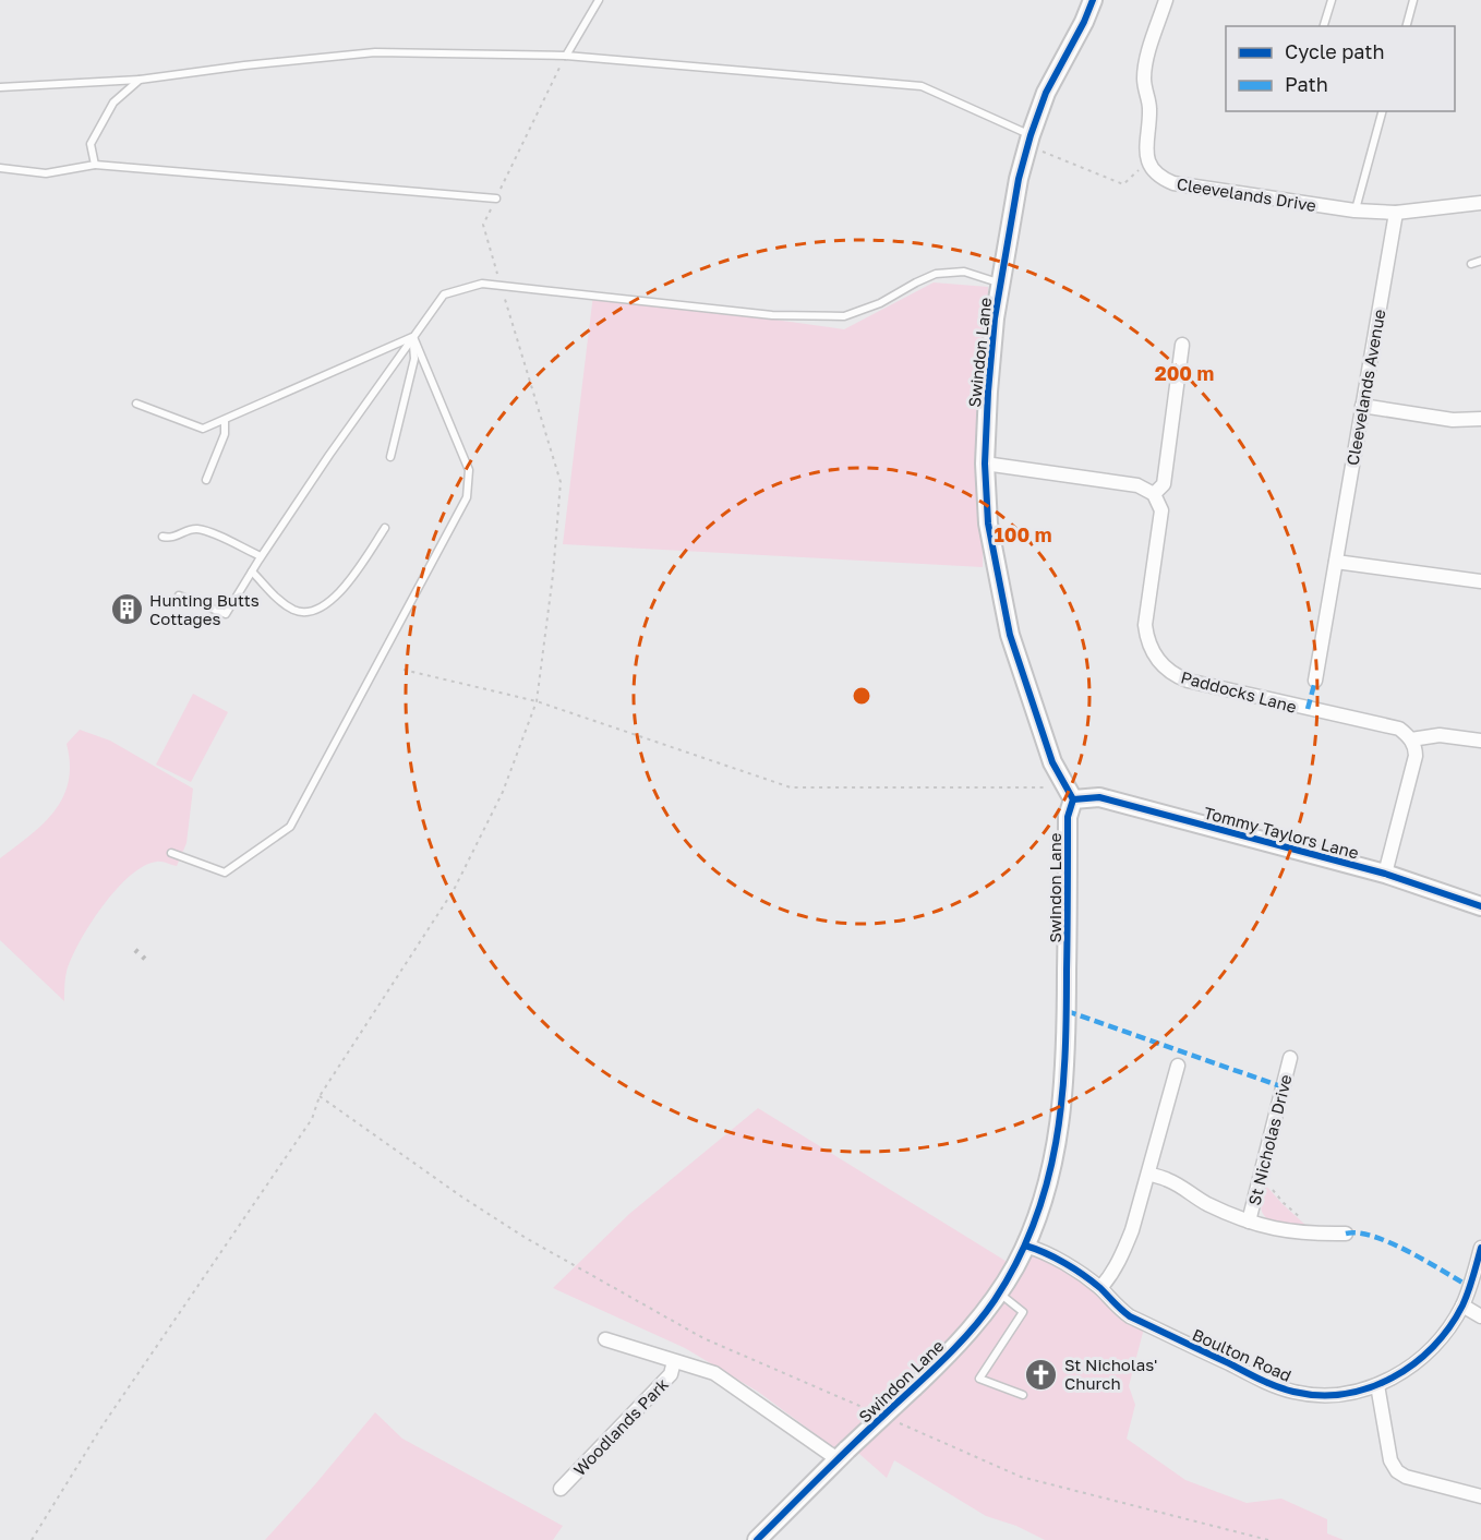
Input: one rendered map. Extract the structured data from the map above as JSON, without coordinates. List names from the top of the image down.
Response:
{
  "streets": {
    "street": [
      "Cleevelands Drive",
      "Swindon Lane",
      "Cleevelands Avenue",
      "Paddocks Lane",
      "Tommy Taylors Lane",
      "St Nicholas Drive",
      "Boulton Road",
      "Woodlands Park"
    ]
  },
  "crossings": [
    ["Cleevelands Drive", "Cleevelands Avenue"],
    ["Swindon Lane", "Tommy Taylors Lane"],
    ["Swindon Lane", "Boulton Road"]
  ],
  "places": {
    "building": ["Hunting Butts Cottages"],
    "church": ["St Nicholas' Church"]
  },
  "legend": ["Cycle path", "Path"],
  "rings": ["200 m", "100 m"]
}
